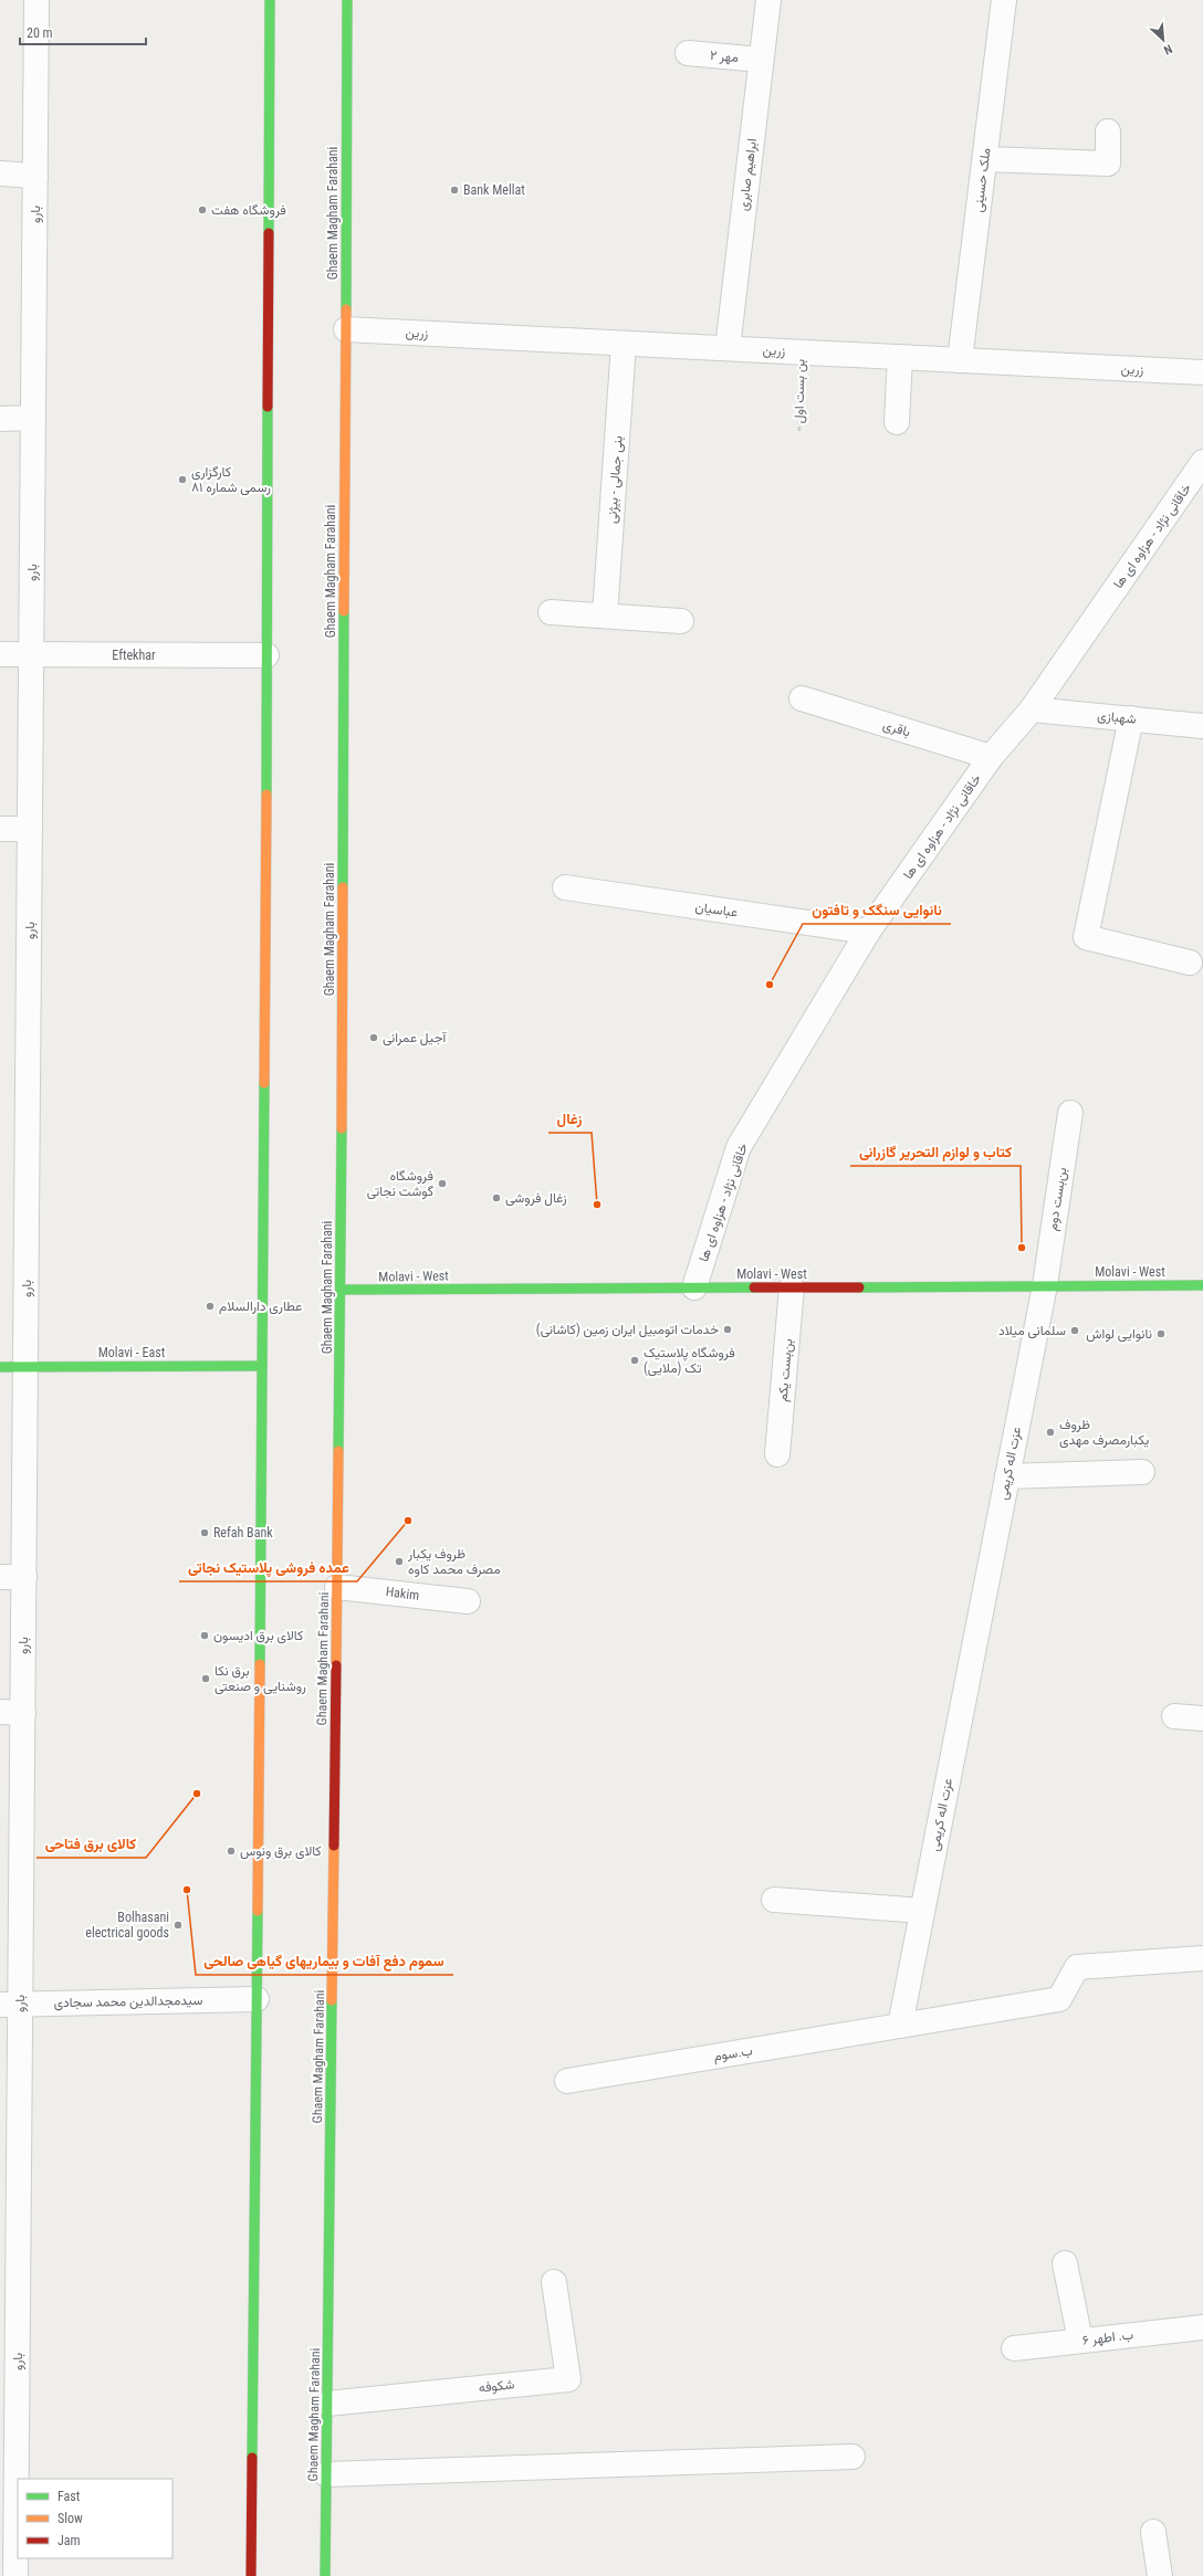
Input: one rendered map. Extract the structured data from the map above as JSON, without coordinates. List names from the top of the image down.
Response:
{
  "streets": {
    "main road": ["Ghaem Magham Farahani", "Molavi - West", "Molavi - East"],
    "street": [
      "مهر ۲",
      "ابراهیم صابری",
      "ملک حسینی",
      "بارو",
      "زرین",
      "بنی جمالی - بیژنی",
      "خاقانی نژاد - هزاوه ای ها",
      "Eftekhar",
      "شهبازی",
      "باقری",
      "عباسیان",
      "بن‌بست دوم",
      "بن‌بست یکم",
      "عزت اله کریمی",
      "Hakim",
      "سیدمجدالدین محمد سجادی",
      "ب.سوم",
      "ب. اطهر ۶",
      "شکوفه"
    ],
    "path": ["بن بست اول"]
  },
  "crossings": [
    ["مهر ۲", "ابراهیم صابری"],
    ["ابراهیم صابری", "زرین"],
    ["ملک حسینی", "زرین"],
    ["Ghaem Magham Farahani", "زرین"],
    ["Ghaem Magham Farahani", "Molavi - West"],
    ["Ghaem Magham Farahani", "Hakim"],
    ["Ghaem Magham Farahani", "شکوفه"],
    ["بارو", "Eftekhar"],
    ["بارو", "Molavi - East"],
    ["بارو", "سیدمجدالدین محمد سجادی"],
    ["زرین", "بن بست اول"],
    ["زرین", "بنی جمالی - بیژنی"],
    ["خاقانی نژاد - هزاوه ای ها", "شهبازی"],
    ["خاقانی نژاد - هزاوه ای ها", "باقری"],
    ["خاقانی نژاد - هزاوه ای ها", "عباسیان"],
    ["خاقانی نژاد - هزاوه ای ها", "Molavi - West"],
    ["بن‌بست دوم", "Molavi - West"],
    ["بن‌بست دوم", "عزت اله کریمی"],
    ["Molavi - West", "بن‌بست یکم"],
    ["Molavi - West", "عزت اله کریمی"],
    ["عزت اله کریمی", "ب.سوم"]
  ],
  "places": [
    "Bank Mellat",
    "فروشگاه هفت",
    "کارگزاری رسمی شماره ۸۱",
    "نانوایی سنگک و تافتون",
    "آجیل عمرانی",
    "فروشگاه گوشت نجاتی",
    "زغال فروشی",
    "زغال",
    "کتاب و لوازم التحریر گازرانی",
    "عطاری دارالسلام",
    "خدمات اتومبیل ایران زمین (کاشانی)",
    "سلمانی میلاد",
    "نانوایی لواش",
    "فروشگاه پلاستیک تک (ملایی)",
    "ظروف یکبارمصرف مهدی",
    "عمده فروشی پلاستیک نجاتی",
    "Refah Bank",
    "ظروف یکبار مصرف محمد کاوه",
    "کالای برق ادیسون",
    "برق نکا روشنایی و صنعتی",
    "کالای برق فتاحی",
    "کالای برق ونوس",
    "سموم دفع آفات و بیماریهای گیاهی صالحی",
    "Bolhasani electrical goods"
  ],
  "legend": ["Fast", "Slow", "Jam"],
  "scale_bar": "20 m",
  "north": "bottom right"
}
